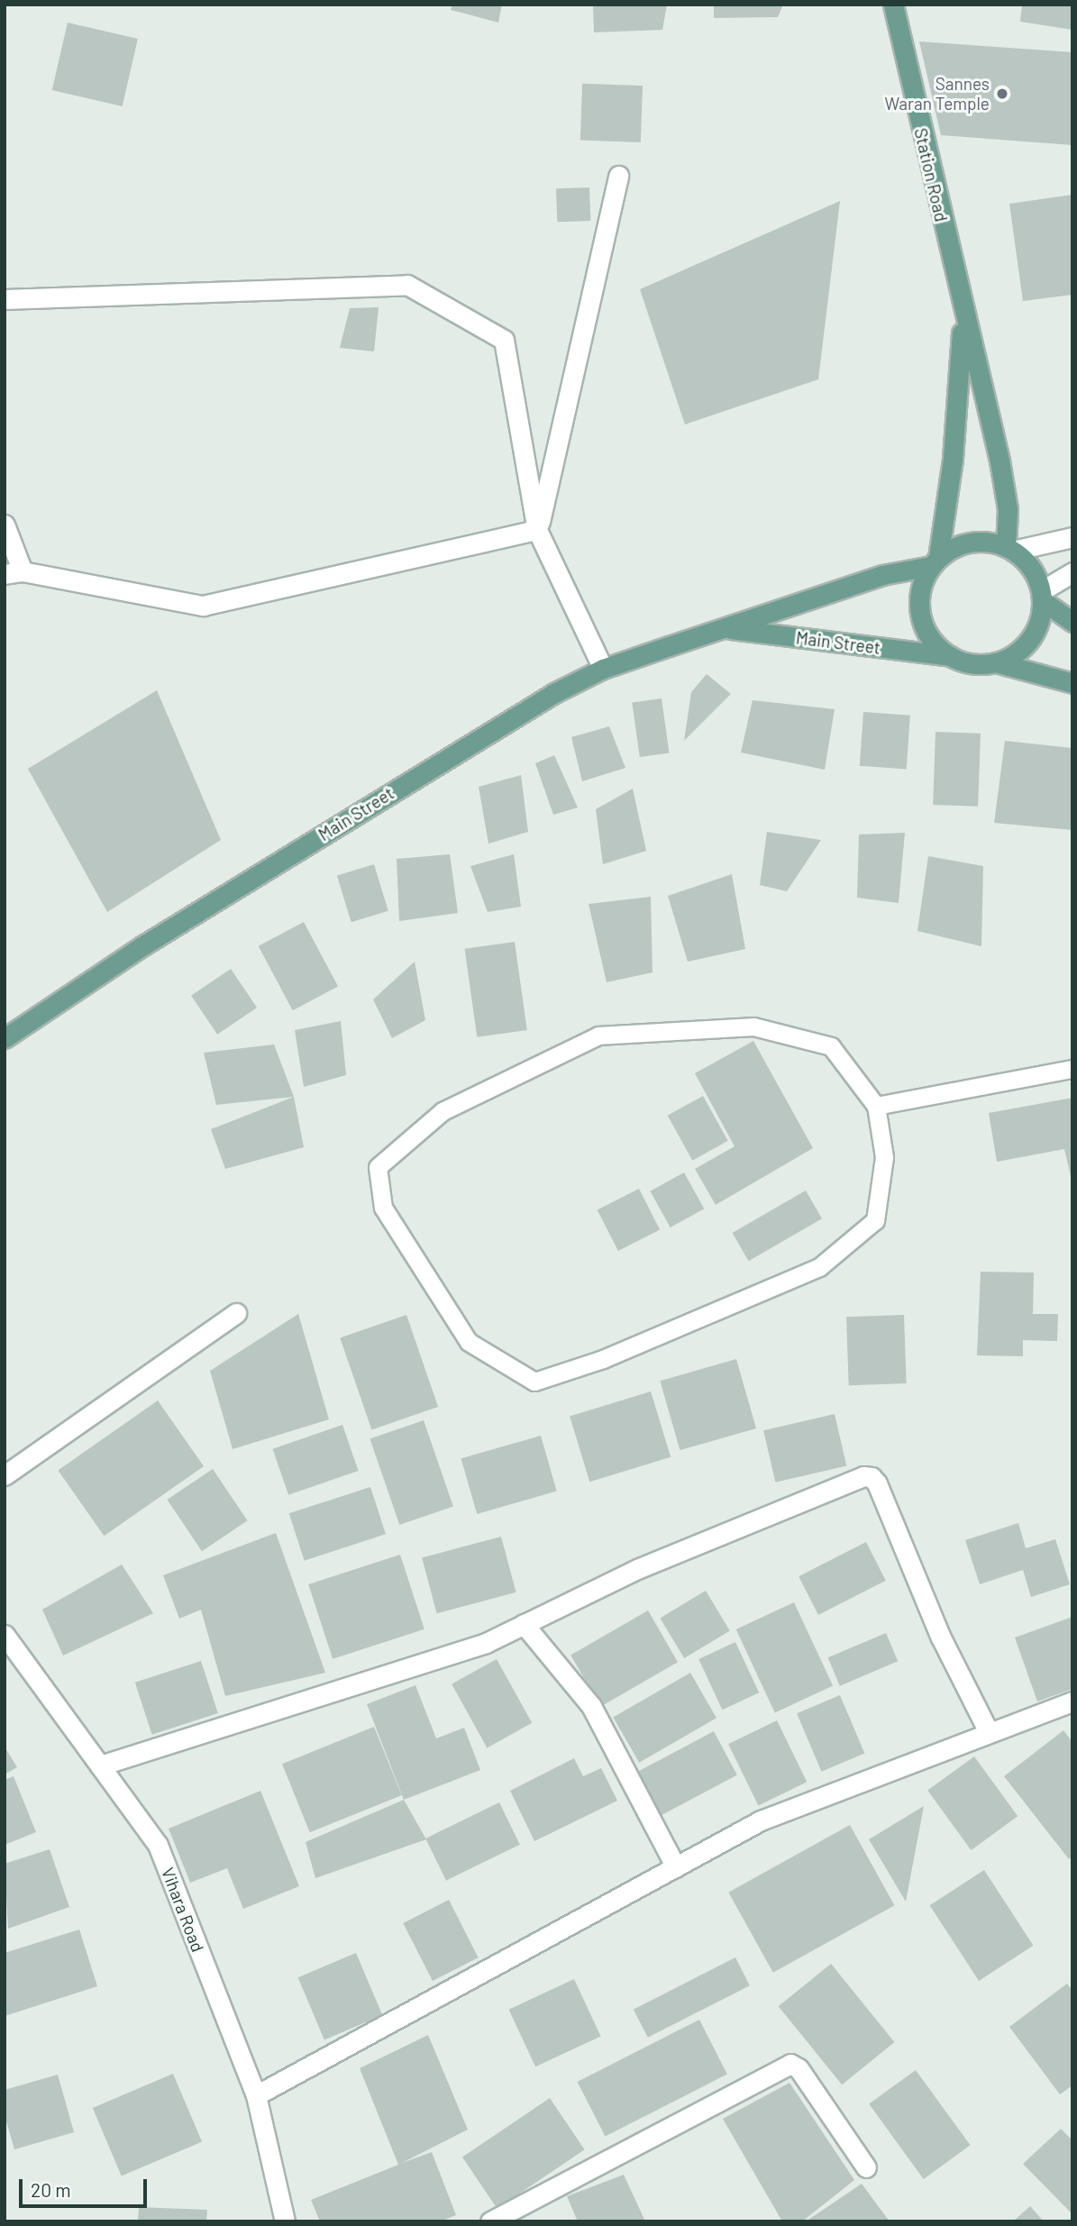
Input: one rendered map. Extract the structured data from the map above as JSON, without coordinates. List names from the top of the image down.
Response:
{
  "streets": {
    "main road": ["Station Road", "Main Street"],
    "street": ["Vihara Road"]
  },
  "crossings": [
    ["Station Road", "Main Street"]
  ],
  "places": ["Sannes Waran Temple"],
  "scale_bar": "20 m"
}
